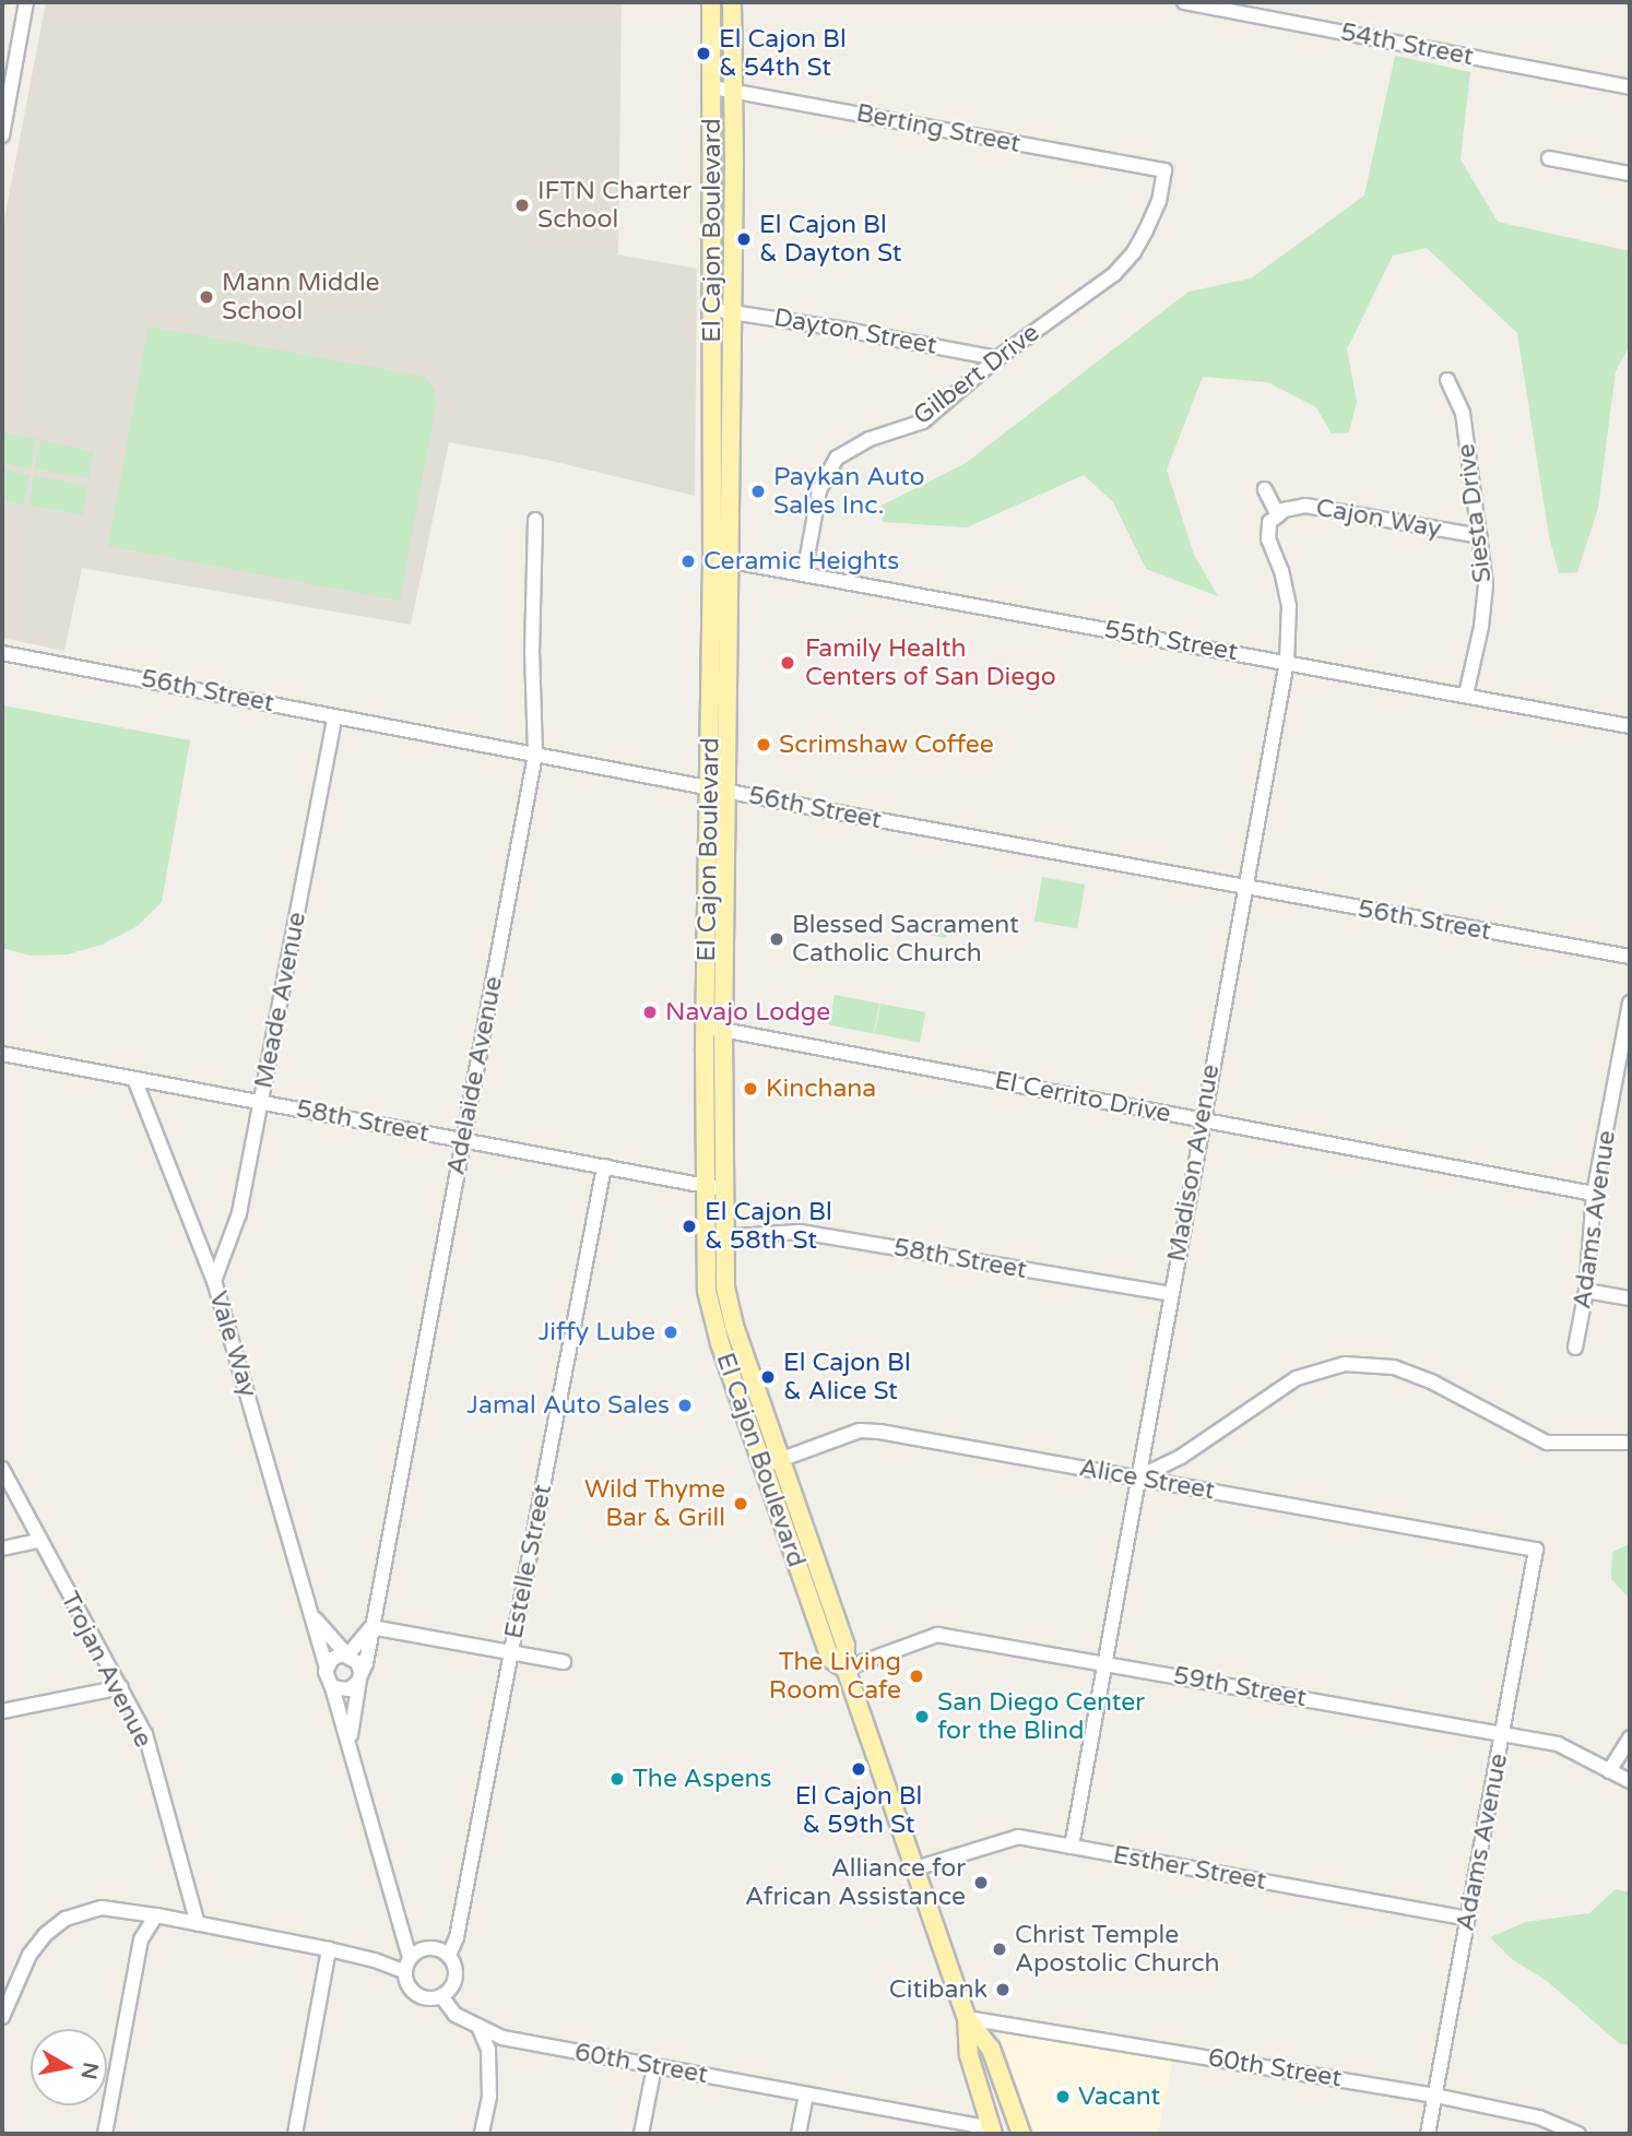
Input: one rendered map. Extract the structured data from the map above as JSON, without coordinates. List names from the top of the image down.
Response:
{
  "streets": {
    "main road": ["El Cajon Boulevard"],
    "street": [
      "54th Street",
      "Berting Street",
      "Dayton Street",
      "Gilbert Drive",
      "Siesta Drive",
      "Cajon Way",
      "55th Street",
      "56th Street",
      "Meade Avenue",
      "Adelaide Avenue",
      "El Cerrito Drive",
      "58th Street",
      "Madison Avenue",
      "Adams Avenue",
      "Vale Way",
      "Alice Street",
      "Estelle Street",
      "Trojan Avenue",
      "59th Street",
      "Esther Street",
      "60th Street"
    ]
  },
  "crossings": [
    ["Berting Street", "El Cajon Boulevard"],
    ["Berting Street", "Gilbert Drive"],
    ["El Cajon Boulevard", "Dayton Street"],
    ["El Cajon Boulevard", "55th Street"],
    ["El Cajon Boulevard", "56th Street"],
    ["El Cajon Boulevard", "El Cerrito Drive"],
    ["El Cajon Boulevard", "58th Street"],
    ["El Cajon Boulevard", "Alice Street"],
    ["El Cajon Boulevard", "59th Street"],
    ["El Cajon Boulevard", "Esther Street"],
    ["El Cajon Boulevard", "60th Street"],
    ["Dayton Street", "Gilbert Drive"],
    ["Gilbert Drive", "55th Street"],
    ["Siesta Drive", "Cajon Way"],
    ["Siesta Drive", "55th Street"],
    ["Cajon Way", "Madison Avenue"],
    ["55th Street", "Madison Avenue"],
    ["56th Street", "Meade Avenue"],
    ["56th Street", "Adelaide Avenue"],
    ["56th Street", "Madison Avenue"],
    ["Meade Avenue", "58th Street"],
    ["Meade Avenue", "Vale Way"],
    ["Adelaide Avenue", "58th Street"],
    ["Adelaide Avenue", "Vale Way"],
    ["El Cerrito Drive", "Madison Avenue"],
    ["El Cerrito Drive", "Adams Avenue"],
    ["58th Street", "Madison Avenue"],
    ["58th Street", "Vale Way"],
    ["58th Street", "Estelle Street"],
    ["Madison Avenue", "Alice Street"],
    ["Madison Avenue", "59th Street"],
    ["Madison Avenue", "Esther Street"],
    ["Adams Avenue", "Alice Street"],
    ["Adams Avenue", "59th Street"],
    ["Adams Avenue", "Esther Street"],
    ["Adams Avenue", "60th Street"],
    ["Vale Way", "Estelle Street"],
    ["Vale Way", "60th Street"],
    ["Estelle Street", "60th Street"],
    ["Trojan Avenue", "60th Street"]
  ],
  "places": [
    "El Cajon Bl & 54th St",
    "IFTN Charter School",
    "El Cajon Bl & Dayton St",
    "Mann Middle School",
    "Paykan Auto Sales Inc.",
    "Ceramic Heights",
    "Family Health Centers of San Diego",
    "Scrimshaw Coffee",
    "Blessed Sacrament Catholic Church",
    "Navajo Lodge",
    "Kinchana",
    "El Cajon Bl & 58th St",
    "Jiffy Lube",
    "El Cajon Bl & Alice St",
    "Jamal Auto Sales",
    "Wild Thyme Bar & Grill",
    "The Living Room Cafe",
    "San Diego Center for the Blind",
    "El Cajon Bl & 59th St",
    "The Aspens",
    "Alliance for African Assistance",
    "Christ Temple Apostolic Church",
    "Citibank",
    "Vacant"
  ],
  "north": "right"
}
